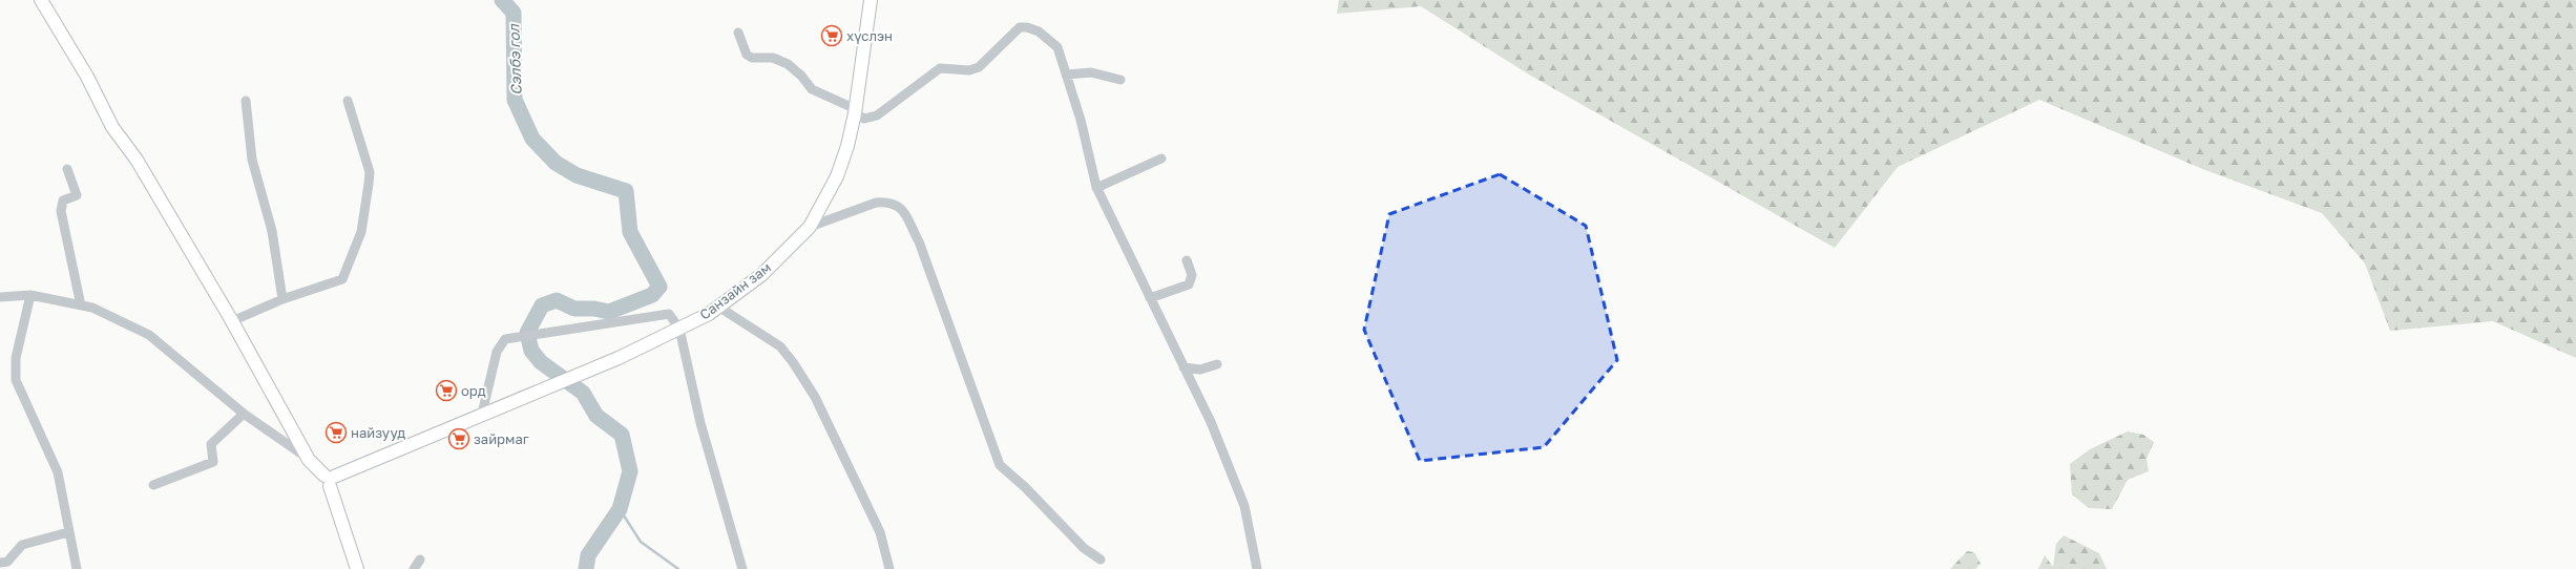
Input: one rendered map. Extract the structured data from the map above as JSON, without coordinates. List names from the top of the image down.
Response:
{
  "streets": {
    "main road": ["Санзайн зам"]
  },
  "water": ["Сэлбэ гол"],
  "places": {
    "supermarket": [
      "хүслэн",
      "орд",
      "найзууд",
      "зайрмаг"
    ]
  }
}
